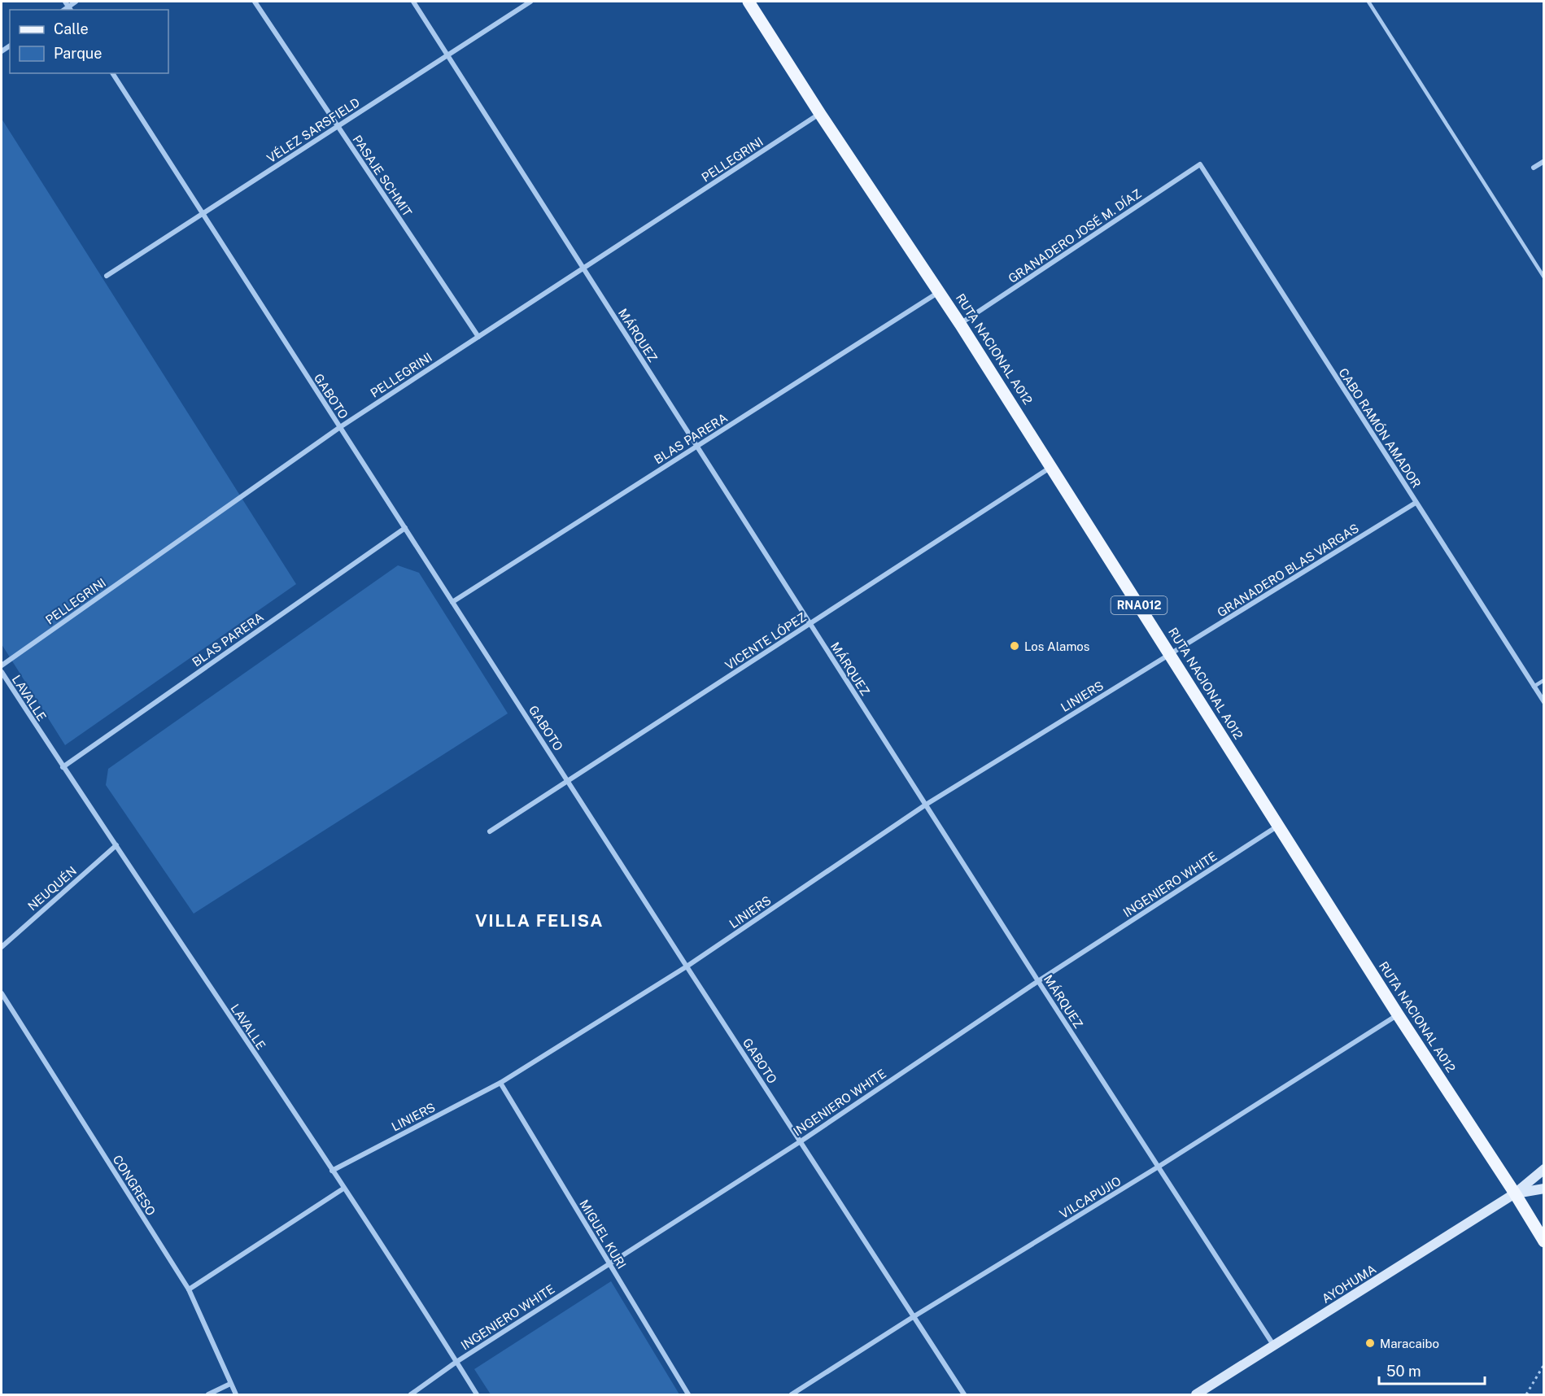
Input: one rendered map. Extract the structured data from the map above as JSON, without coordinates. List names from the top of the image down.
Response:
{
  "streets": {
    "main road": ["RUTA NACIONAL A012", "RNA012"],
    "street": [
      "VÉLEZ SARSFIELD",
      "PELLEGRINI",
      "PASAJE SCHMIT",
      "GRANADERO JOSÉ M. DÍAZ",
      "MÁRQUEZ",
      "GABOTO",
      "CABO RAMÓN AMADOR",
      "BLAS PARERA",
      "GRANADERO BLAS VARGAS",
      "VICENTE LÓPEZ",
      "LINIERS",
      "LAVALLE",
      "INGENIERO WHITE",
      "NEUQUÉN",
      "CONGRESO",
      "VILCAPUJIO",
      "MIGUEL KURI",
      "AYOHUMA"
    ]
  },
  "crossings": [
    ["VÉLEZ SARSFIELD", "PASAJE SCHMIT"],
    ["VÉLEZ SARSFIELD", "MÁRQUEZ"],
    ["VÉLEZ SARSFIELD", "GABOTO"],
    ["PELLEGRINI", "PASAJE SCHMIT"],
    ["PELLEGRINI", "MÁRQUEZ"],
    ["PELLEGRINI", "RUTA NACIONAL A012"],
    ["PELLEGRINI", "GABOTO"],
    ["GRANADERO JOSÉ M. DÍAZ", "RUTA NACIONAL A012"],
    ["GRANADERO JOSÉ M. DÍAZ", "CABO RAMÓN AMADOR"],
    ["MÁRQUEZ", "BLAS PARERA"],
    ["MÁRQUEZ", "VICENTE LÓPEZ"],
    ["MÁRQUEZ", "LINIERS"],
    ["MÁRQUEZ", "INGENIERO WHITE"],
    ["MÁRQUEZ", "VILCAPUJIO"],
    ["MÁRQUEZ", "AYOHUMA"],
    ["RUTA NACIONAL A012", "BLAS PARERA"],
    ["RUTA NACIONAL A012", "GRANADERO BLAS VARGAS"],
    ["RUTA NACIONAL A012", "VICENTE LÓPEZ"],
    ["RUTA NACIONAL A012", "LINIERS"],
    ["RUTA NACIONAL A012", "INGENIERO WHITE"],
    ["RUTA NACIONAL A012", "VILCAPUJIO"],
    ["RUTA NACIONAL A012", "AYOHUMA"],
    ["GABOTO", "BLAS PARERA"],
    ["GABOTO", "VICENTE LÓPEZ"],
    ["GABOTO", "LINIERS"],
    ["GABOTO", "INGENIERO WHITE"],
    ["GABOTO", "VILCAPUJIO"],
    ["CABO RAMÓN AMADOR", "GRANADERO BLAS VARGAS"],
    ["BLAS PARERA", "LAVALLE"],
    ["GRANADERO BLAS VARGAS", "LINIERS"],
    ["LINIERS", "LAVALLE"],
    ["LINIERS", "MIGUEL KURI"],
    ["LAVALLE", "INGENIERO WHITE"],
    ["LAVALLE", "NEUQUÉN"],
    ["INGENIERO WHITE", "MIGUEL KURI"]
  ],
  "districts": ["VILLA FELISA"],
  "places": ["Los Alamos", "Maracaibo"],
  "legend": ["Calle", "Parque"],
  "scale_bar": "50 m"
}
